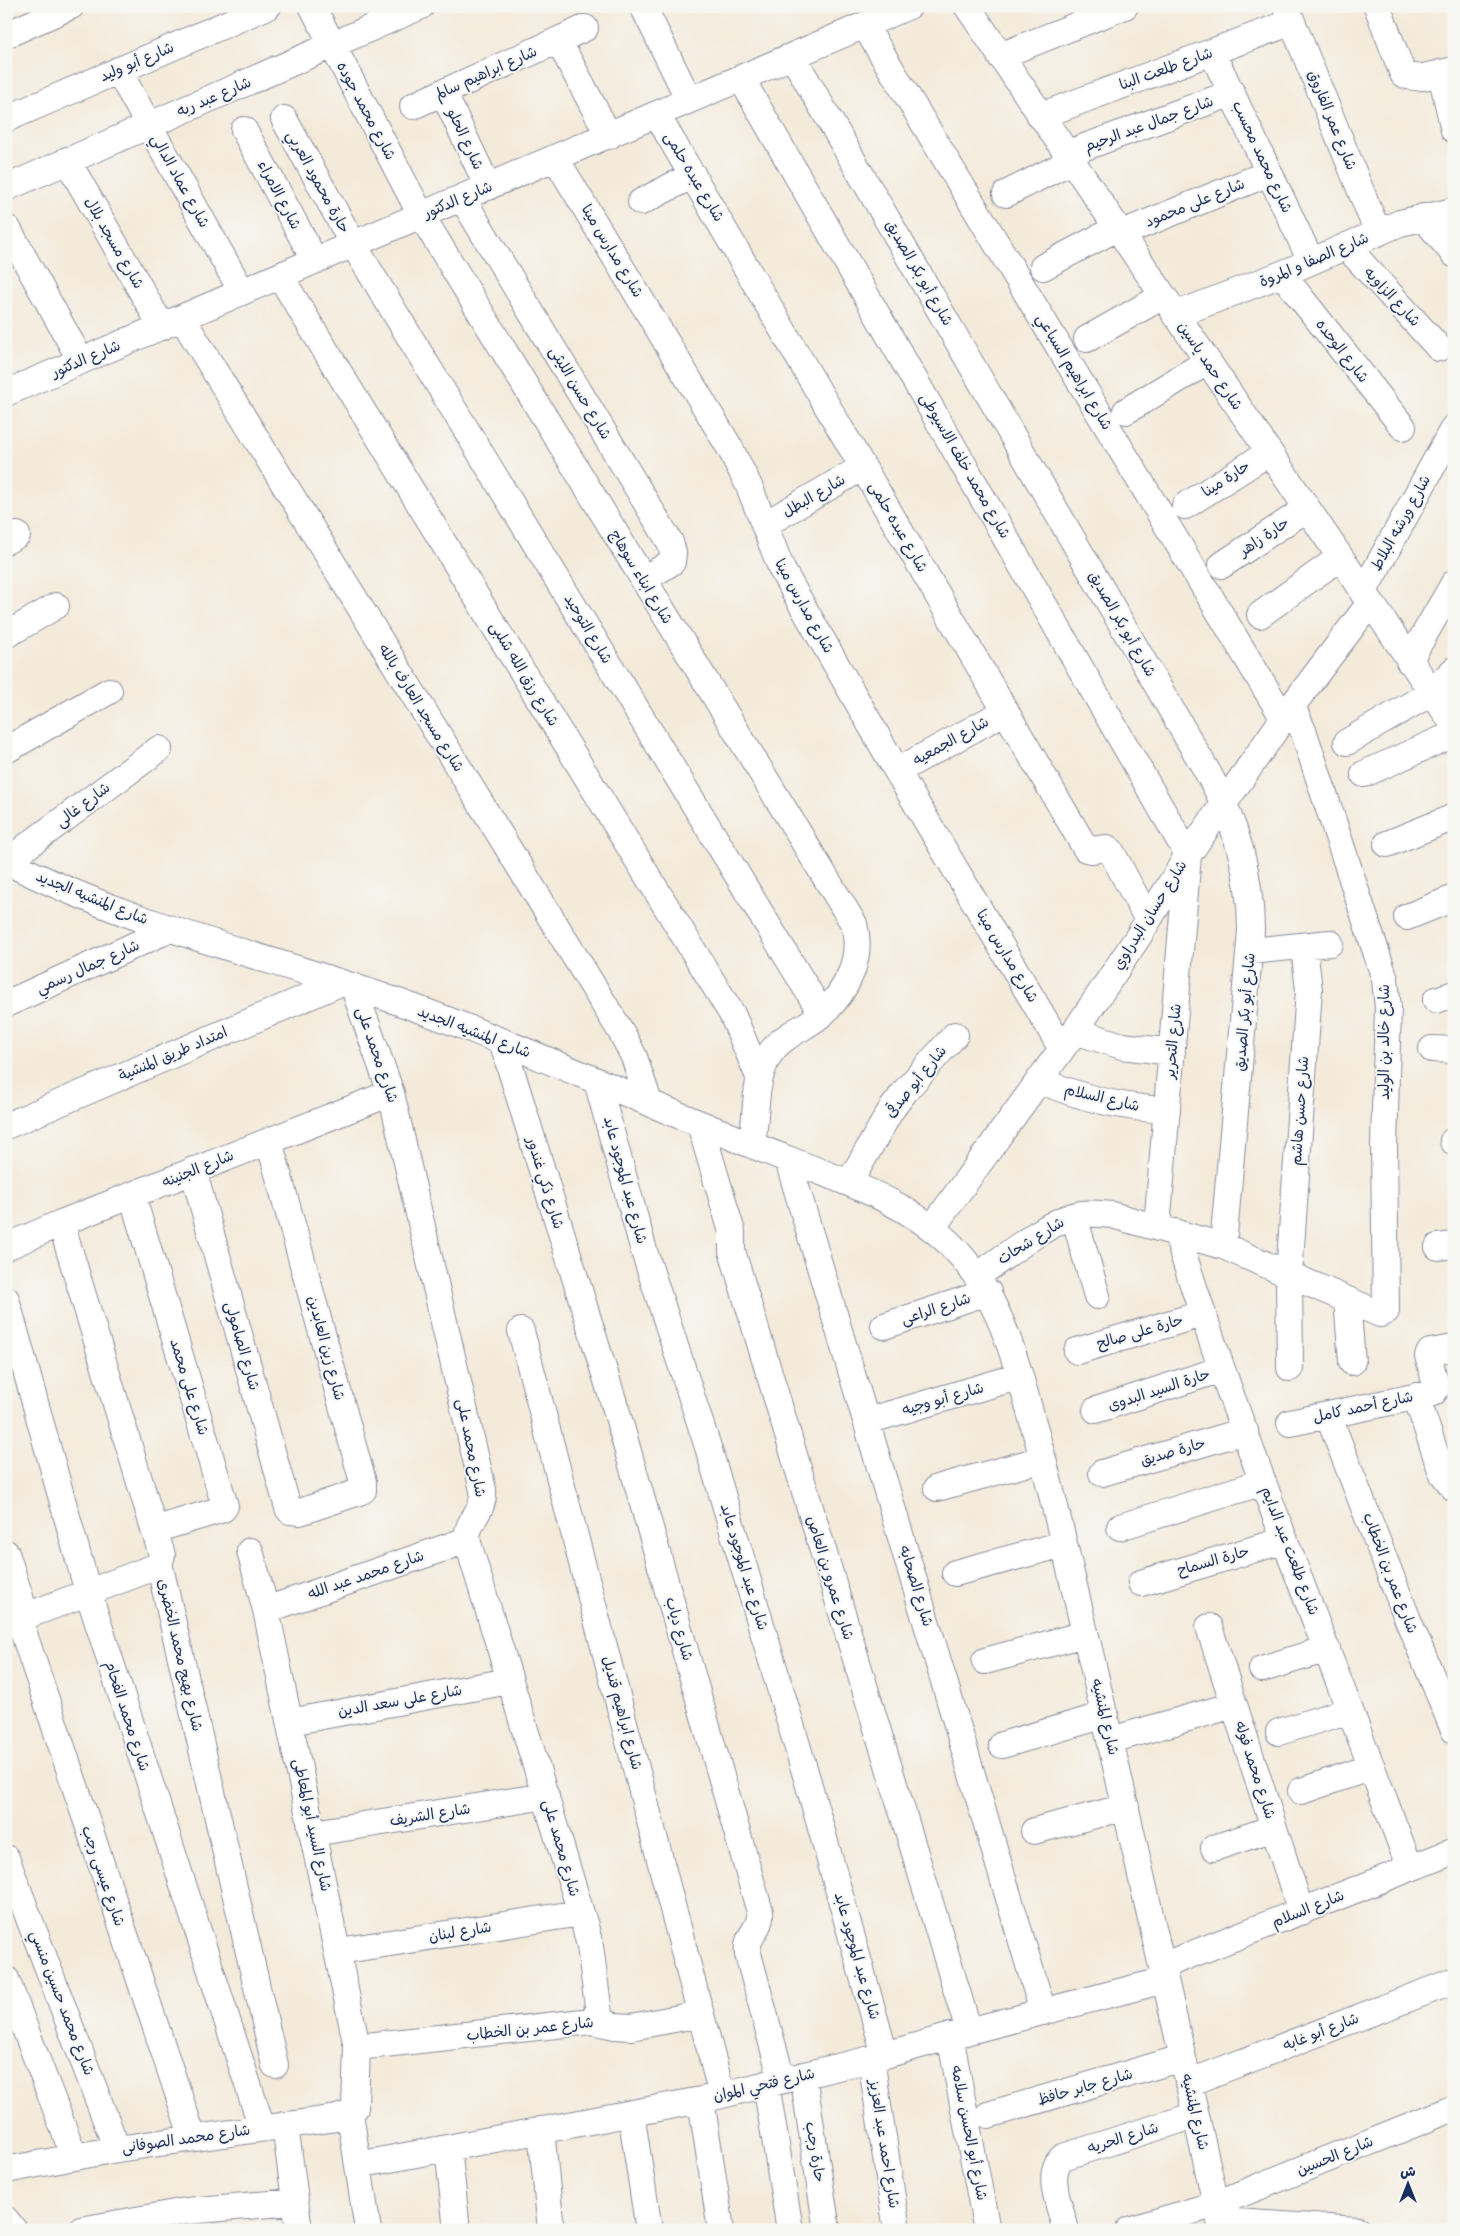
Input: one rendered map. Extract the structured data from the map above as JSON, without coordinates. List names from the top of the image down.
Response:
{
  "streets": {
    "street": [
      "شارع أبو وليد",
      "شارع طلعت البنا",
      "شارع ابراهيم سالم",
      "شارع عبد ربه",
      "شارع محمد جوده",
      "شارع عمر الفاروق",
      "شارع جمال عبد الرحيم",
      "شارع الحلو",
      "شارع محمد محسب",
      "شارع عبده حلمى",
      "شارع عماد الدالي",
      "حارة محمود العربي",
      "شارع الامراء",
      "شارع الدكتور",
      "شارع على محمود",
      "شارع مسجد بلال",
      "شارع مدارس مينا",
      "شارع الصفا و المروة",
      "شارع أبو بكر الصديق",
      "شارع الزاويه",
      "شارع الوحده",
      "شارع حمد ياسين",
      "شارع ابراهيم السباعي",
      "شارع حسن الليثى",
      "شارع محمد خلف الاسيوطى",
      "حارة مينا",
      "شارع البطل",
      "شارع ورشه البلاط",
      "حارة زاهر",
      "شارع ابناء سوهاج",
      "شارع التوحيد",
      "شارع رزق الله شلبى",
      "شارع مسجد العارف بالله",
      "شارع الجمعيه",
      "شارع غالى",
      "شارع المنشيه الجديد",
      "شارع حسان البدراوي",
      "شارع جمال رسمي",
      "شارع التحرير",
      "شارع خالد بن الوليد",
      "امتداد طريق المنشية",
      "شارع محمد على",
      "شارع أبو صدقى",
      "شارع السلام",
      "شارع حسن هاشم",
      "شارع الجنينه",
      "شارع عبد الموجود عابد",
      "شارع ذكي غندور",
      "شارع شحات",
      "شارع الراعى",
      "حارة على صالح",
      "شارع الصامولى",
      "شارع زين العابدين",
      "شارع على محمد",
      "حارة السيد البدوى",
      "شارع أبو وجيه",
      "شارع أحمد كامل",
      "حارة صديق",
      "شارع طلعت عبد الدايم",
      "حارة السماح",
      "شارع عمر بن الخطاب",
      "شارع محمد عبد الله",
      "شارع عمرو بن العاص",
      "شارع الصحابه",
      "شارع دياب",
      "شارع بهيج محمد الخضرى",
      "شارع على سعد الدين",
      "شارع ابراهيم قنديل",
      "شارع محمد الفحام",
      "شارع المنشيه",
      "شارع محمد فوله",
      "شارع الشريف",
      "شارع السيد أبو المعاطى",
      "شارع عيسى رجب",
      "شارع لبنان",
      "شارع محمد حسين منسي",
      "شارع أبو غابه",
      "شارع فتحي الموان",
      "شارع جابر حافظ",
      "شارع أبو الحسن سلامه",
      "شارع الحريه",
      "شارع محمد الصوفانى",
      "شارع احمد عبد العزيز",
      "حارة رجب",
      "شارع الحسين"
    ]
  },
  "crossings": [
    ["شارع أبو وليد", "شارع عماد الدالي"],
    ["شارع طلعت البنا", "شارع عمر الفاروق"],
    ["شارع طلعت البنا", "شارع محمد محسب"],
    ["شارع طلعت البنا", "شارع حمد ياسين"],
    ["شارع ابراهيم سالم", "شارع الحلو"],
    ["شارع عبد ربه", "شارع محمد جوده"],
    ["شارع عبد ربه", "شارع عماد الدالي"],
    ["شارع عبد ربه", "شارع مسجد بلال"],
    ["شارع محمد جوده", "شارع الدكتور"],
    ["شارع محمد جوده", "شارع ابناء سوهاج"],
    ["شارع عمر الفاروق", "شارع الصفا و المروة"],
    ["شارع جمال عبد الرحيم", "شارع محمد محسب"],
    ["شارع جمال عبد الرحيم", "شارع حمد ياسين"],
    ["شارع الحلو", "شارع الدكتور"],
    ["شارع محمد محسب", "شارع على محمود"],
    ["شارع محمد محسب", "شارع الصفا و المروة"],
    ["شارع عبده حلمى", "شارع الدكتور"],
    ["شارع عبده حلمى", "شارع البطل"],
    ["شارع عبده حلمى", "شارع الجمعيه"],
    ["شارع عبده حلمى", "شارع حسان البدراوي"],
    ["شارع عماد الدالي", "شارع الدكتور"],
    ["حارة محمود العربي", "شارع الدكتور"],
    ["حارة محمود العربي", "شارع التوحيد"],
    ["شارع الامراء", "شارع الدكتور"],
    ["شارع الدكتور", "شارع مسجد بلال"],
    ["شارع الدكتور", "شارع مدارس مينا"],
    ["شارع الدكتور", "شارع أبو بكر الصديق"],
    ["شارع الدكتور", "شارع ابراهيم السباعي"],
    ["شارع الدكتور", "شارع حسن الليثى"],
    ["شارع الدكتور", "شارع محمد خلف الاسيوطى"],
    ["شارع الدكتور", "شارع ابناء سوهاج"],
    ["شارع الدكتور", "شارع التوحيد"],
    ["شارع الدكتور", "شارع رزق الله شلبى"],
    ["شارع الدكتور", "شارع مسجد العارف بالله"],
    ["شارع على محمود", "شارع حمد ياسين"],
    ["شارع مسجد بلال", "شارع مسجد العارف بالله"],
    ["شارع مدارس مينا", "شارع البطل"],
    ["شارع مدارس مينا", "شارع الجمعيه"],
    ["شارع مدارس مينا", "شارع حسان البدراوي"],
    ["شارع الصفا و المروة", "شارع الزاويه"],
    ["شارع الصفا و المروة", "شارع الوحده"],
    ["شارع الصفا و المروة", "شارع حمد ياسين"],
    ["شارع أبو بكر الصديق", "شارع حسان البدراوي"],
    ["شارع حمد ياسين", "حارة مينا"],
    ["شارع حمد ياسين", "شارع ورشه البلاط"],
    ["شارع حمد ياسين", "حارة زاهر"],
    ["شارع حمد ياسين", "شارع حسان البدراوي"],
    ["شارع ابراهيم السباعي", "شارع حسان البدراوي"],
    ["شارع ابراهيم السباعي", "شارع خالد بن الوليد"],
    ["شارع حسن الليثى", "شارع ابناء سوهاج"],
    ["شارع محمد خلف الاسيوطى", "شارع حسان البدراوي"],
    ["شارع محمد خلف الاسيوطى", "شارع التحرير"],
    ["شارع ورشه البلاط", "شارع حسان البدراوي"],
    ["شارع ابناء سوهاج", "شارع التوحيد"],
    ["شارع مسجد العارف بالله", "شارع المنشيه الجديد"],
    ["شارع غالى", "شارع المنشيه الجديد"],
    ["شارع المنشيه الجديد", "شارع حسان البدراوي"],
    ["شارع المنشيه الجديد", "شارع جمال رسمي"],
    ["شارع المنشيه الجديد", "امتداد طريق المنشية"],
    ["شارع المنشيه الجديد", "شارع محمد على"],
    ["شارع المنشيه الجديد", "شارع أبو صدقى"],
    ["شارع المنشيه الجديد", "شارع عبد الموجود عابد"],
    ["شارع المنشيه الجديد", "شارع ذكي غندور"],
    ["شارع المنشيه الجديد", "شارع عمرو بن العاص"],
    ["شارع المنشيه الجديد", "شارع الصحابه"],
    ["شارع المنشيه الجديد", "شارع المنشيه"],
    ["شارع حسان البدراوي", "شارع التحرير"],
    ["شارع حسان البدراوي", "شارع خالد بن الوليد"],
    ["شارع حسان البدراوي", "شارع السلام"],
    ["شارع حسان البدراوي", "شارع المنشيه"],
    ["شارع التحرير", "شارع السلام"],
    ["شارع التحرير", "شارع شحات"],
    ["شارع التحرير", "شارع طلعت عبد الدايم"],
    ["امتداد طريق المنشية", "شارع محمد على"],
    ["شارع محمد على", "شارع الجنينه"],
    ["شارع محمد على", "شارع عمر بن الخطاب"],
    ["شارع محمد على", "شارع محمد عبد الله"],
    ["شارع محمد على", "شارع على سعد الدين"],
    ["شارع محمد على", "شارع الشريف"],
    ["شارع محمد على", "شارع لبنان"],
    ["شارع السلام", "شارع طلعت عبد الدايم"],
    ["شارع السلام", "شارع المنشيه"],
    ["شارع السلام", "شارع محمد فوله"],
    ["شارع السلام", "شارع فتحي الموان"],
    ["شارع الجنينه", "شارع الصامولى"],
    ["شارع الجنينه", "شارع زين العابدين"],
    ["شارع الجنينه", "شارع على محمد"],
    ["شارع الجنينه", "شارع بهيج محمد الخضرى"],
    ["شارع عبد الموجود عابد", "شارع فتحي الموان"],
    ["شارع عبد الموجود عابد", "شارع احمد عبد العزيز"],
    ["شارع ذكي غندور", "شارع دياب"],
    ["شارع شحات", "شارع الراعى"],
    ["شارع شحات", "شارع طلعت عبد الدايم"],
    ["شارع شحات", "شارع المنشيه"],
    ["شارع الراعى", "شارع المنشيه"],
    ["حارة على صالح", "شارع طلعت عبد الدايم"],
    ["شارع الصامولى", "شارع زين العابدين"],
    ["شارع على محمد", "شارع بهيج محمد الخضرى"],
    ["حارة السيد البدوى", "شارع طلعت عبد الدايم"],
    ["شارع أبو وجيه", "شارع الصحابه"],
    ["شارع أبو وجيه", "شارع المنشيه"],
    ["شارع أحمد كامل", "شارع عمر بن الخطاب"],
    ["حارة صديق", "شارع طلعت عبد الدايم"],
    ["شارع طلعت عبد الدايم", "حارة السماح"],
    ["شارع عمر بن الخطاب", "شارع ابراهيم قنديل"],
    ["شارع عمر بن الخطاب", "شارع السيد أبو المعاطى"],
    ["شارع محمد عبد الله", "شارع السيد أبو المعاطى"],
    ["شارع عمرو بن العاص", "شارع فتحي الموان"],
    ["شارع عمرو بن العاص", "شارع أبو الحسن سلامه"],
    ["شارع الصحابه", "شارع فتحي الموان"],
    ["شارع دياب", "شارع فتحي الموان"],
    ["شارع دياب", "حارة رجب"],
    ["شارع على سعد الدين", "شارع السيد أبو المعاطى"],
    ["شارع ابراهيم قنديل", "شارع فتحي الموان"],
    ["شارع محمد الفحام", "شارع محمد الصوفانى"],
    ["شارع المنشيه", "شارع أبو غابه"],
    ["شارع المنشيه", "شارع فتحي الموان"],
    ["شارع المنشيه", "شارع جابر حافظ"],
    ["شارع المنشيه", "شارع الحريه"],
    ["شارع المنشيه", "شارع الحسين"],
    ["شارع الشريف", "شارع السيد أبو المعاطى"],
    ["شارع السيد أبو المعاطى", "شارع لبنان"],
    ["شارع السيد أبو المعاطى", "شارع فتحي الموان"],
    ["شارع السيد أبو المعاطى", "شارع محمد الصوفانى"],
    ["شارع عيسى رجب", "شارع محمد الصوفانى"],
    ["شارع محمد حسين منسي", "شارع محمد الصوفانى"],
    ["شارع أبو غابه", "شارع جابر حافظ"],
    ["شارع فتحي الموان", "شارع أبو الحسن سلامه"],
    ["شارع فتحي الموان", "شارع احمد عبد العزيز"],
    ["شارع فتحي الموان", "حارة رجب"]
  ],
  "north": "top"
}
